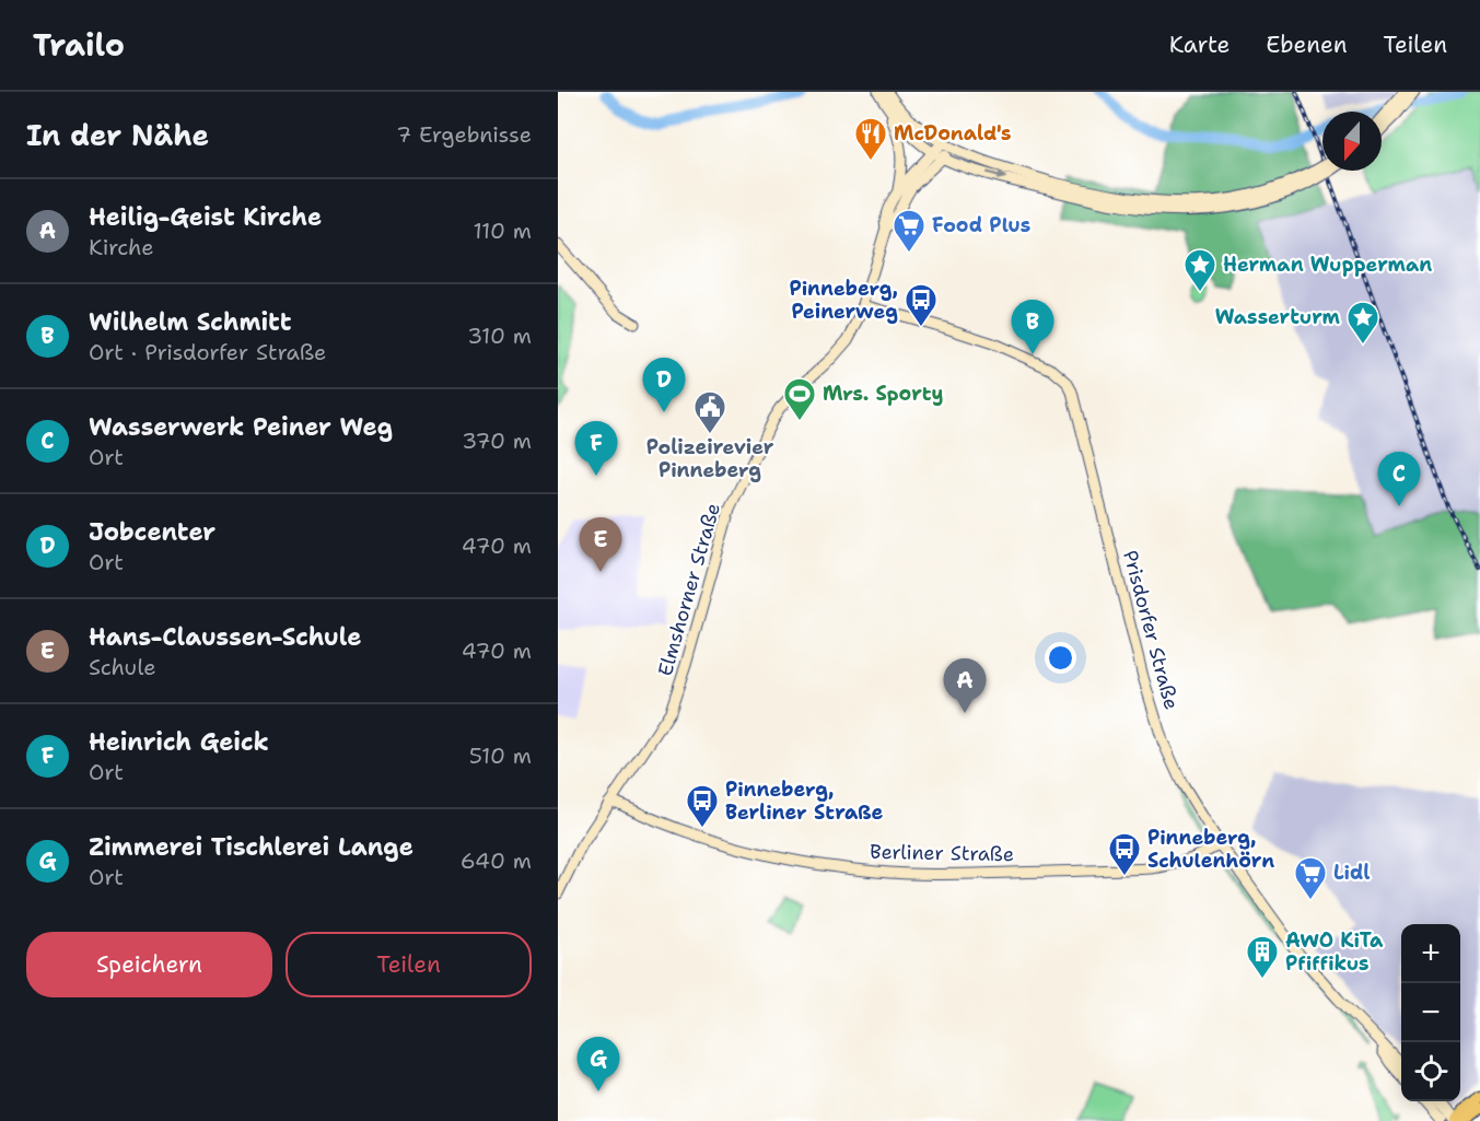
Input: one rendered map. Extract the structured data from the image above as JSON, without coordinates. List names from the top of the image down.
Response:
{
  "streets": {
    "main road": ["Elmshorner Straße", "Prisdorfer Straße", "Berliner Straße"]
  },
  "crossings": [
    ["Elmshorner Straße", "Prisdorfer Straße"],
    ["Elmshorner Straße", "Berliner Straße"],
    ["Prisdorfer Straße", "Berliner Straße"]
  ],
  "places": {
    "restaurant": ["McDonald's"],
    "supermarket": ["Food Plus", "Lidl"],
    "place": ["Herman Wupperman", "Wasserturm"],
    "bus stop": ["Pinneberg, Peinerweg", "Pinneberg, Berliner Straße", "Pinneberg, Schulenhörn"],
    "sports": ["Mrs. Sporty"],
    "public building": ["Polizeirevier Pinneberg"],
    "building": ["AWO KiTa Pfiffikus"]
  },
  "north": "bottom",
  "page": {
    "header": "Trailo",
    "nav": ["Karte", "Ebenen", "Teilen"],
    "heading": ["In der Nähe", "7 Ergebnisse"],
    "list": [
      {
        "mark": "A",
        "name": "Heilig-Geist Kirche",
        "note": "Kirche",
        "value": "110 m"
      },
      {
        "mark": "B",
        "name": "Wilhelm Schmitt",
        "note": "Ort · Prisdorfer Straße",
        "value": "310 m"
      },
      {
        "mark": "C",
        "name": "Wasserwerk Peiner Weg",
        "note": "Ort",
        "value": "370 m"
      },
      {
        "mark": "D",
        "name": "Jobcenter",
        "note": "Ort",
        "value": "470 m"
      },
      {
        "mark": "E",
        "name": "Hans-Claussen-Schule",
        "note": "Schule",
        "value": "470 m"
      },
      {
        "mark": "F",
        "name": "Heinrich Geick",
        "note": "Ort",
        "value": "510 m"
      },
      {
        "mark": "G",
        "name": "Zimmerei Tischlerei Lange",
        "note": "Ort",
        "value": "640 m"
      }
    ],
    "pins": [
      "B",
      "D",
      "F",
      "C",
      "E",
      "A",
      "G"
    ],
    "buttons": ["Speichern", "Teilen"],
    "map_buttons": ["+", "−"]
  }
}
